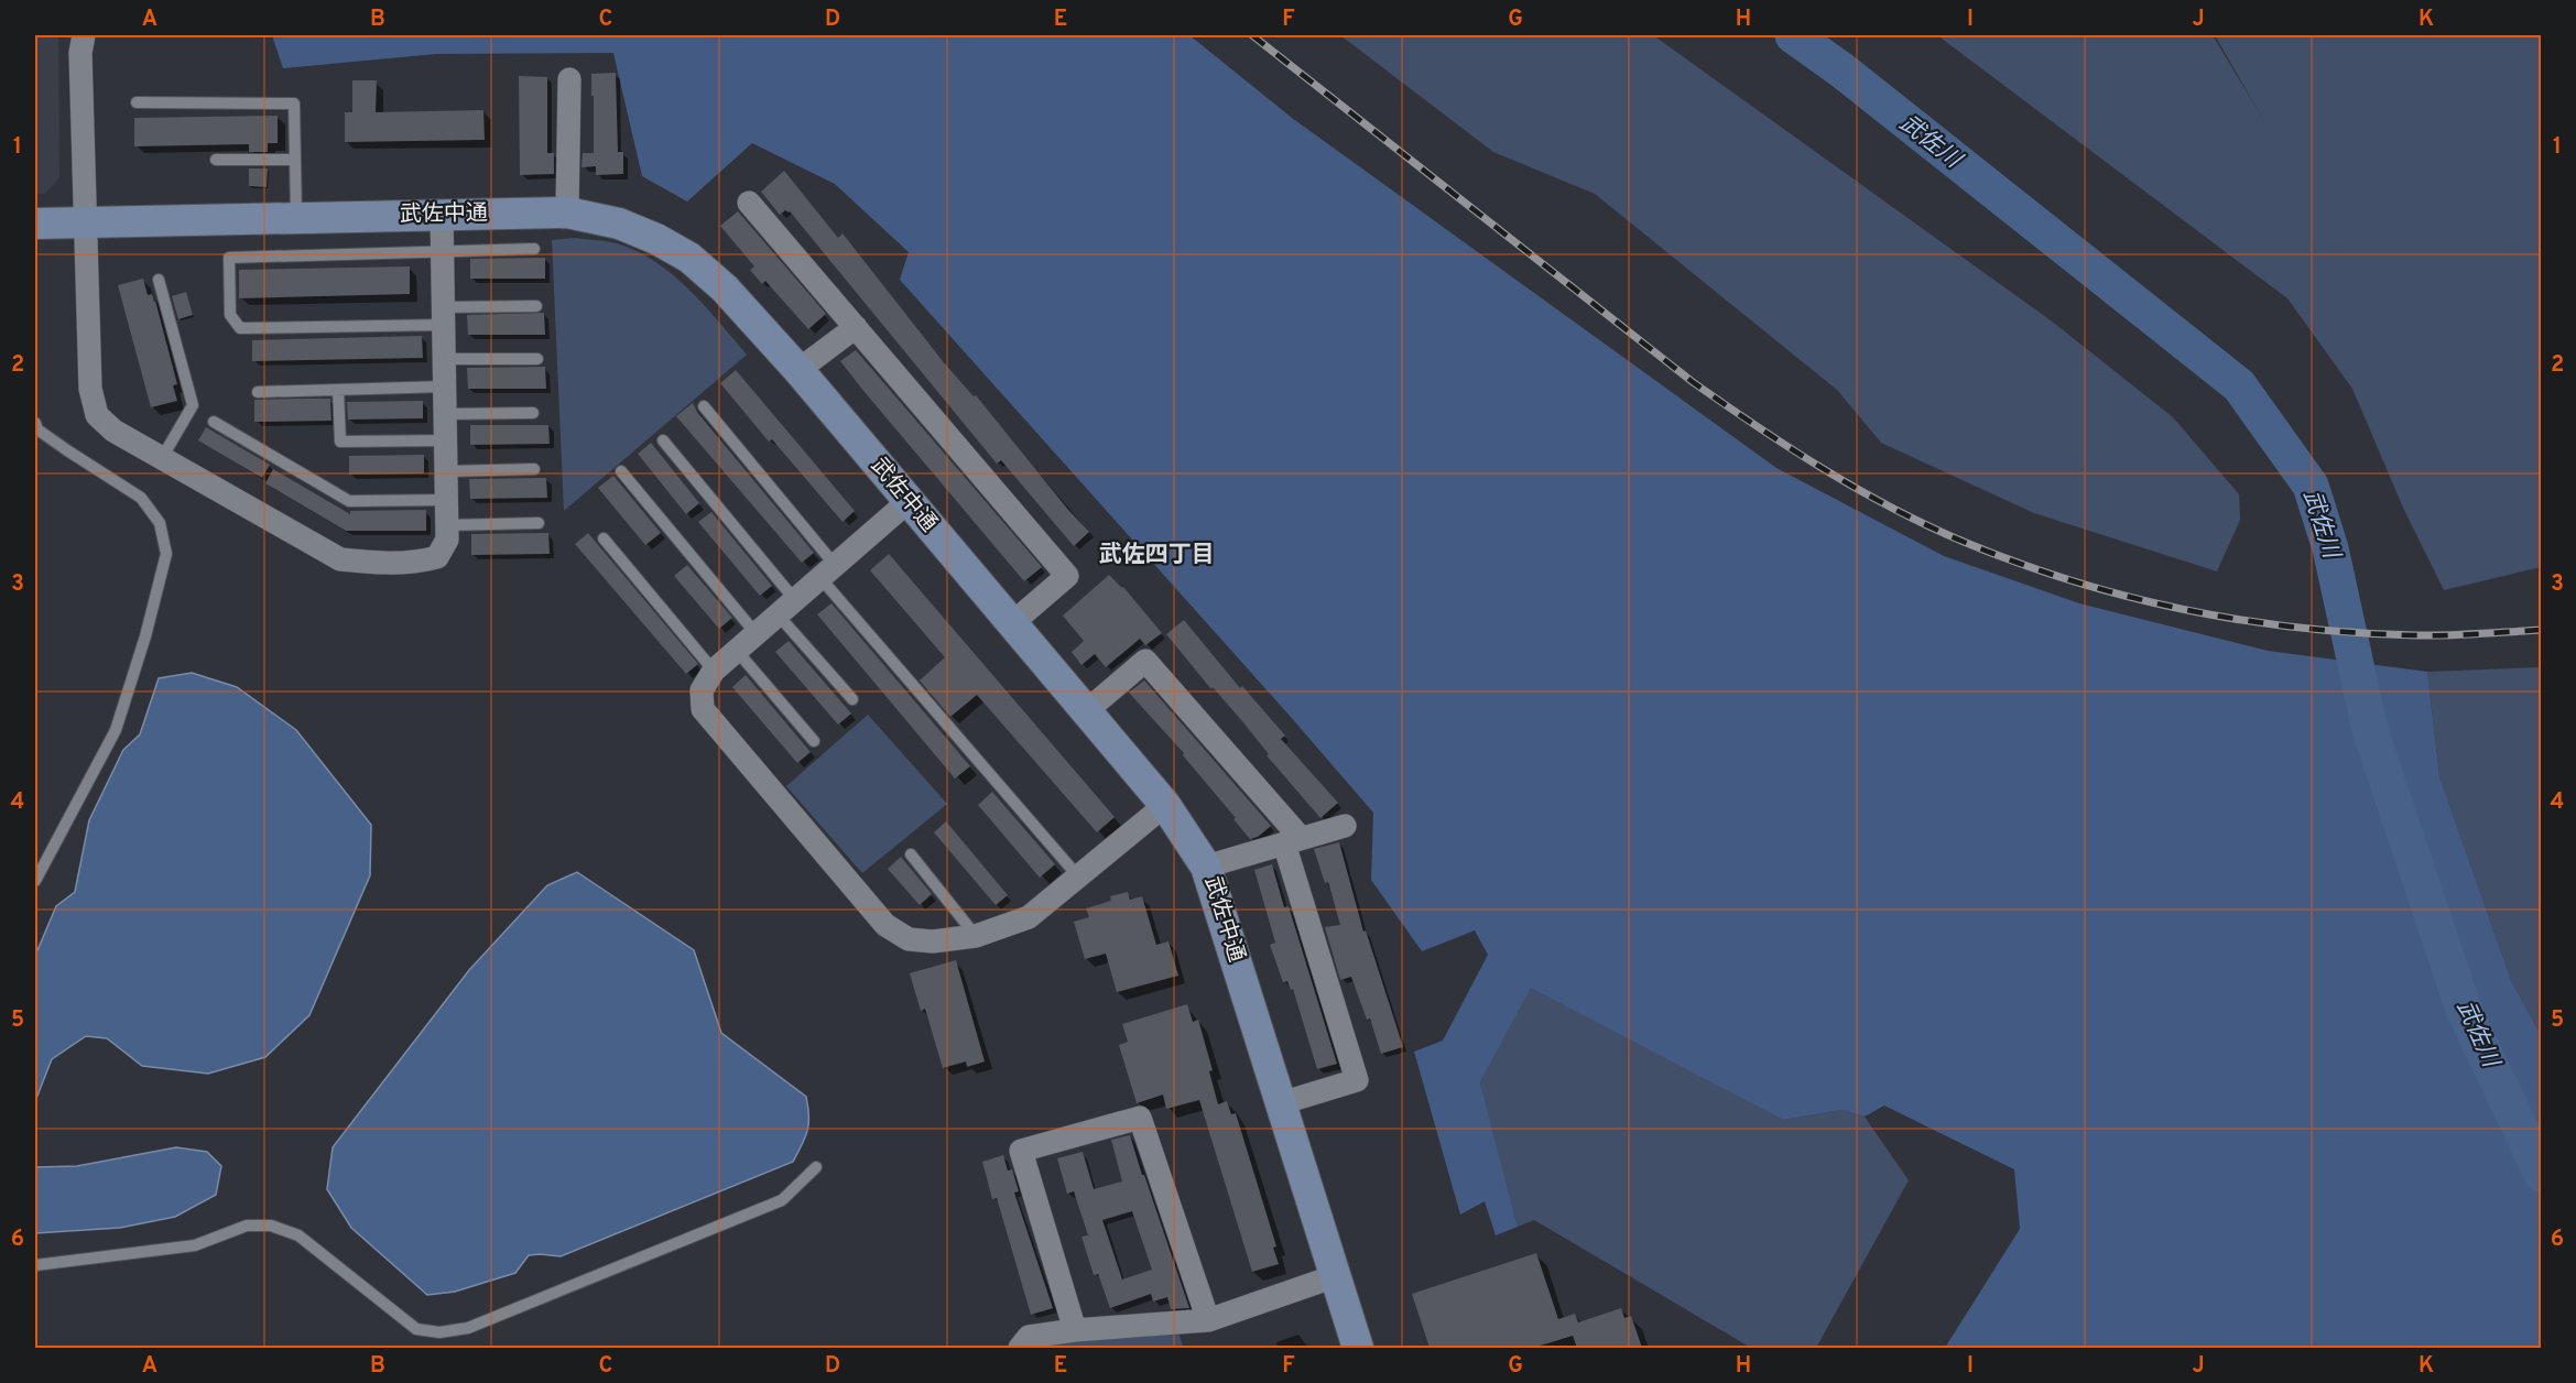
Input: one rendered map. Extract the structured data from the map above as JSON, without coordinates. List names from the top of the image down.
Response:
{
  "streets": {
    "street": ["武佐中通"]
  },
  "districts": ["武佐四丁目"],
  "water": ["武佐川"],
  "grid": {
    "columns": [
      "A",
      "B",
      "C",
      "D",
      "E",
      "F",
      "G",
      "H",
      "I",
      "J",
      "K"
    ],
    "rows": [
      "1",
      "2",
      "3",
      "4",
      "5",
      "6"
    ]
  }
}
